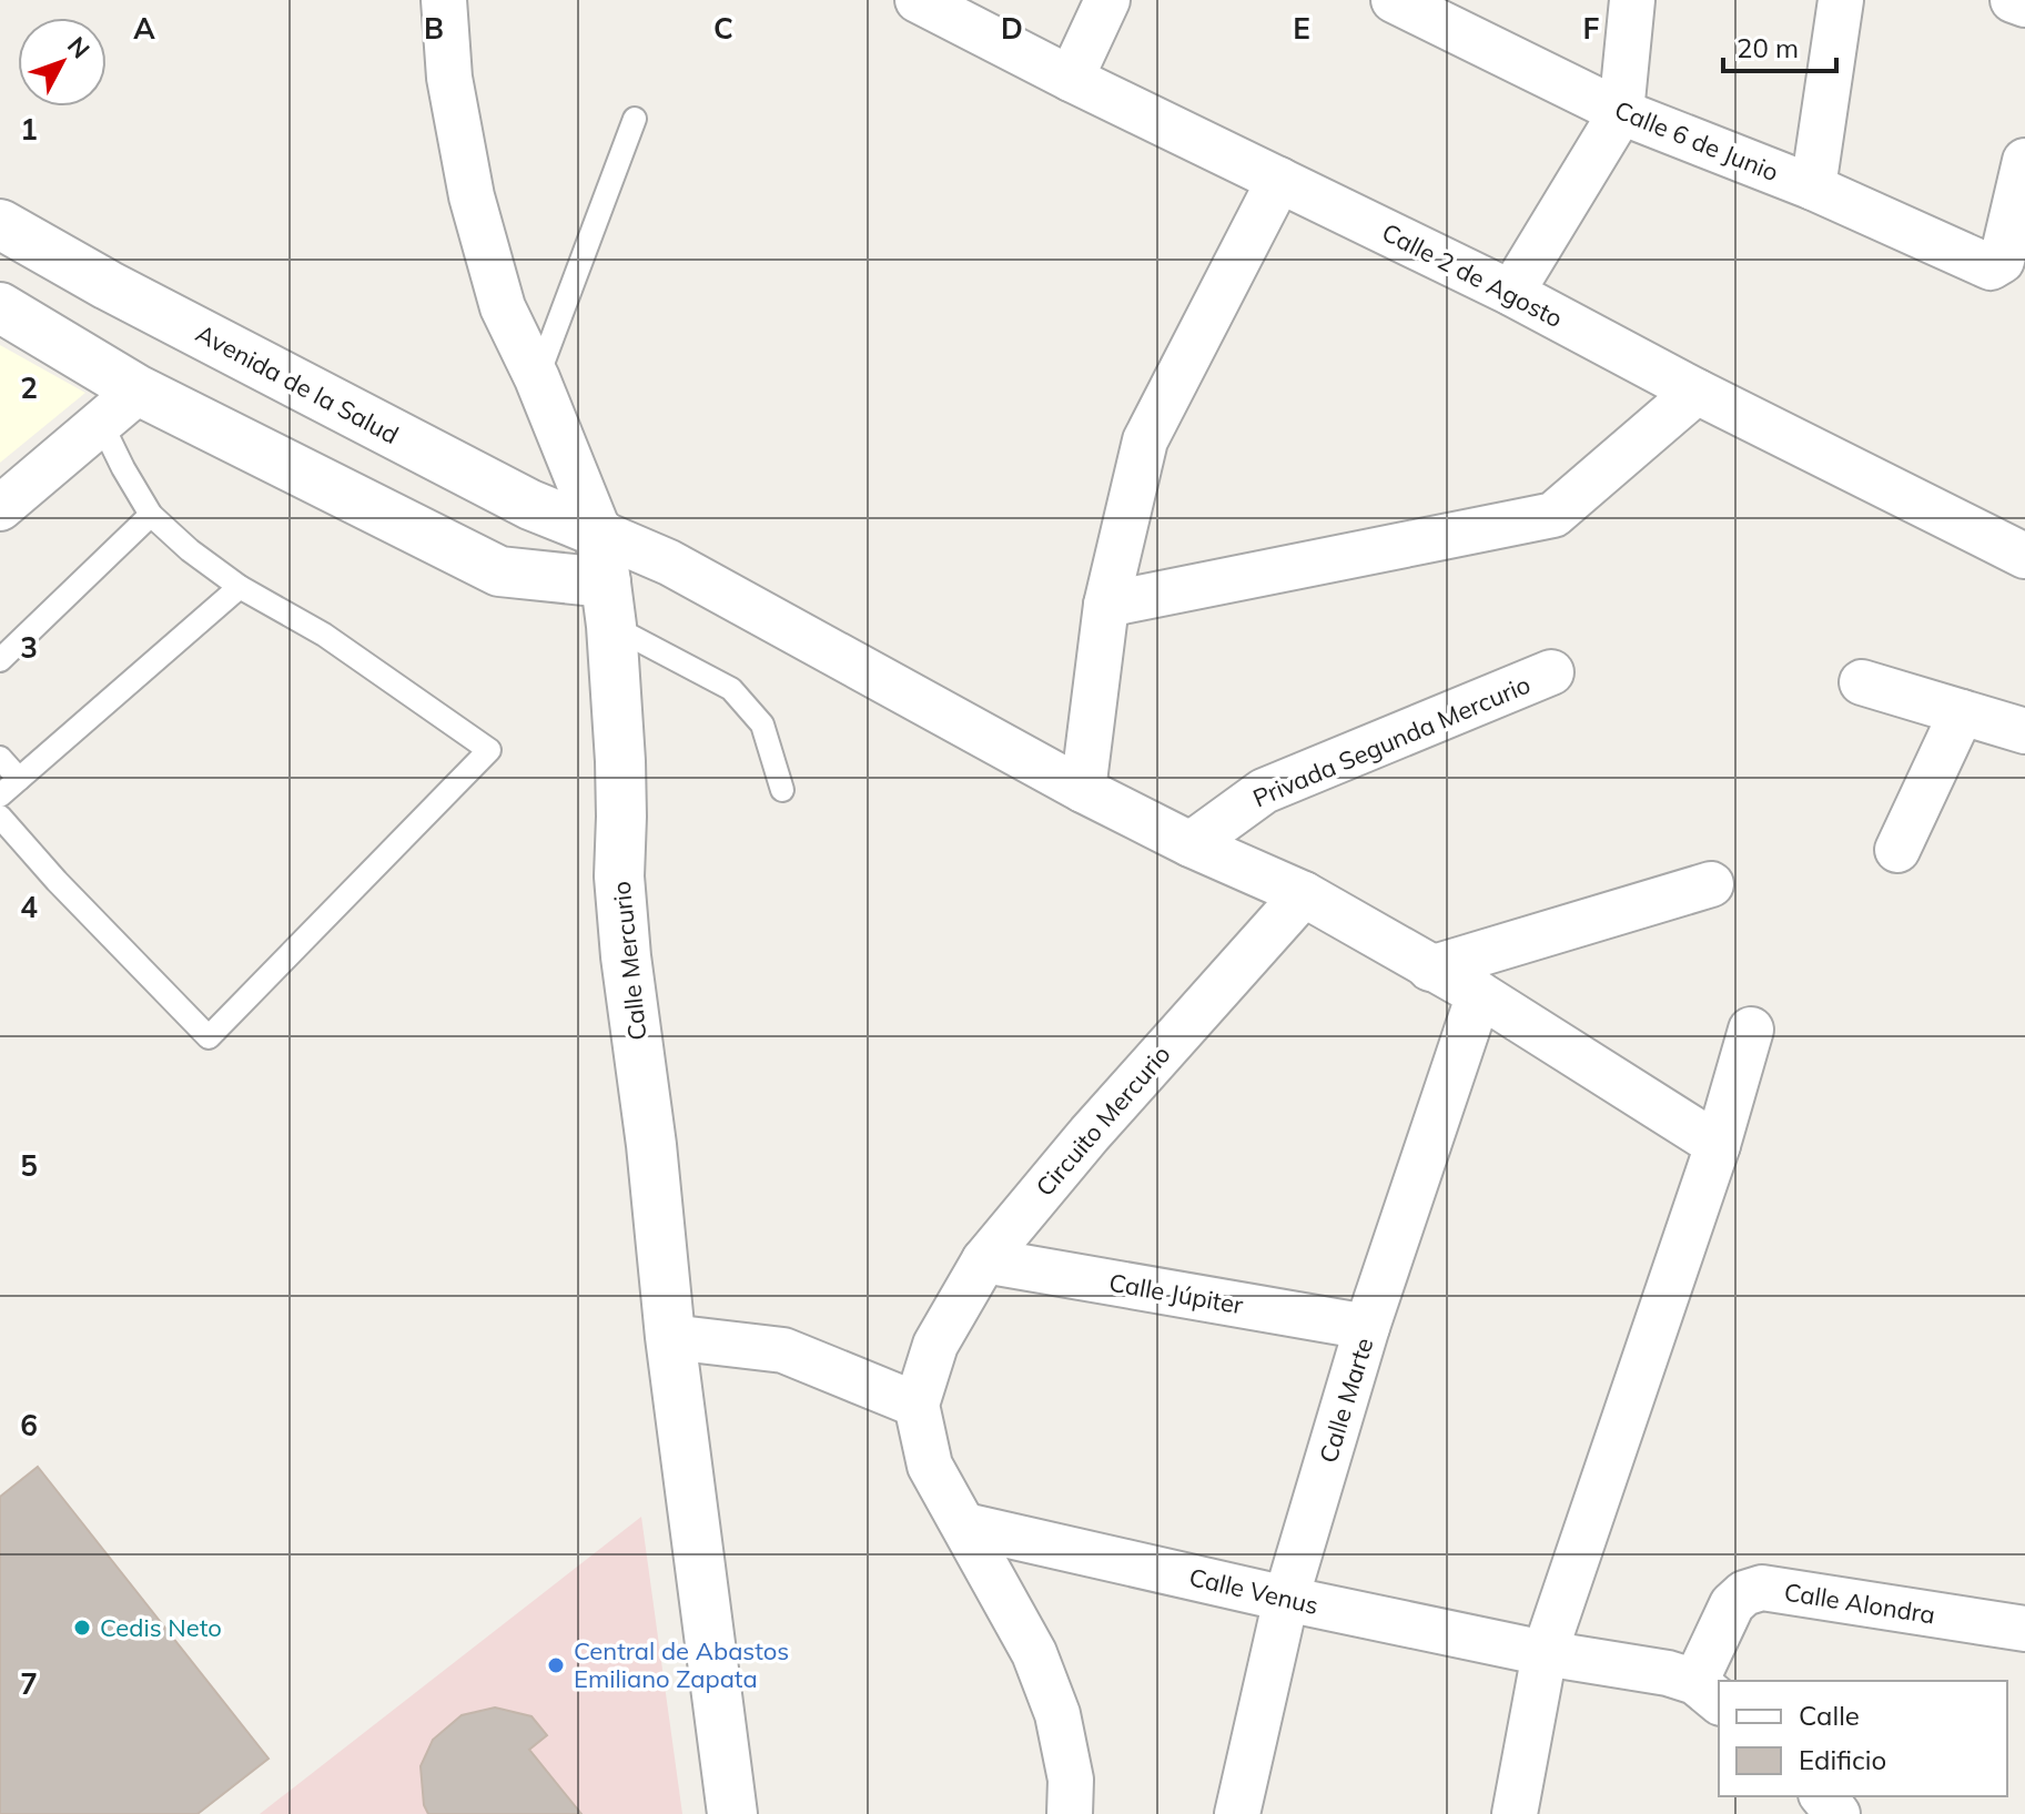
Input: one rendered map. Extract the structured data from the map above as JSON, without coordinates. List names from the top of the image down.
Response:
{
  "streets": {
    "street": [
      "Calle 6 de Junio",
      "Calle 2 de Agosto",
      "Avenida de la Salud",
      "Privada Segunda Mercurio",
      "Calle Mercurio",
      "Circuito Mercurio",
      "Calle Júpiter",
      "Calle Marte",
      "Calle Venus",
      "Calle Alondra"
    ]
  },
  "crossings": [
    ["Avenida de la Salud", "Calle Mercurio"],
    ["Circuito Mercurio", "Calle Júpiter"],
    ["Circuito Mercurio", "Calle Venus"],
    ["Calle Júpiter", "Calle Marte"],
    ["Calle Marte", "Calle Venus"],
    ["Calle Venus", "Calle Alondra"]
  ],
  "places": ["Cedis Neto", "Central de Abastos Emiliano Zapata"],
  "legend": ["Calle", "Edificio"],
  "scale_bar": "20 m",
  "north": "top right",
  "grid": {
    "columns": [
      "A",
      "B",
      "C",
      "D",
      "E",
      "F"
    ],
    "rows": [
      "1",
      "2",
      "3",
      "4",
      "5",
      "6",
      "7"
    ]
  }
}
